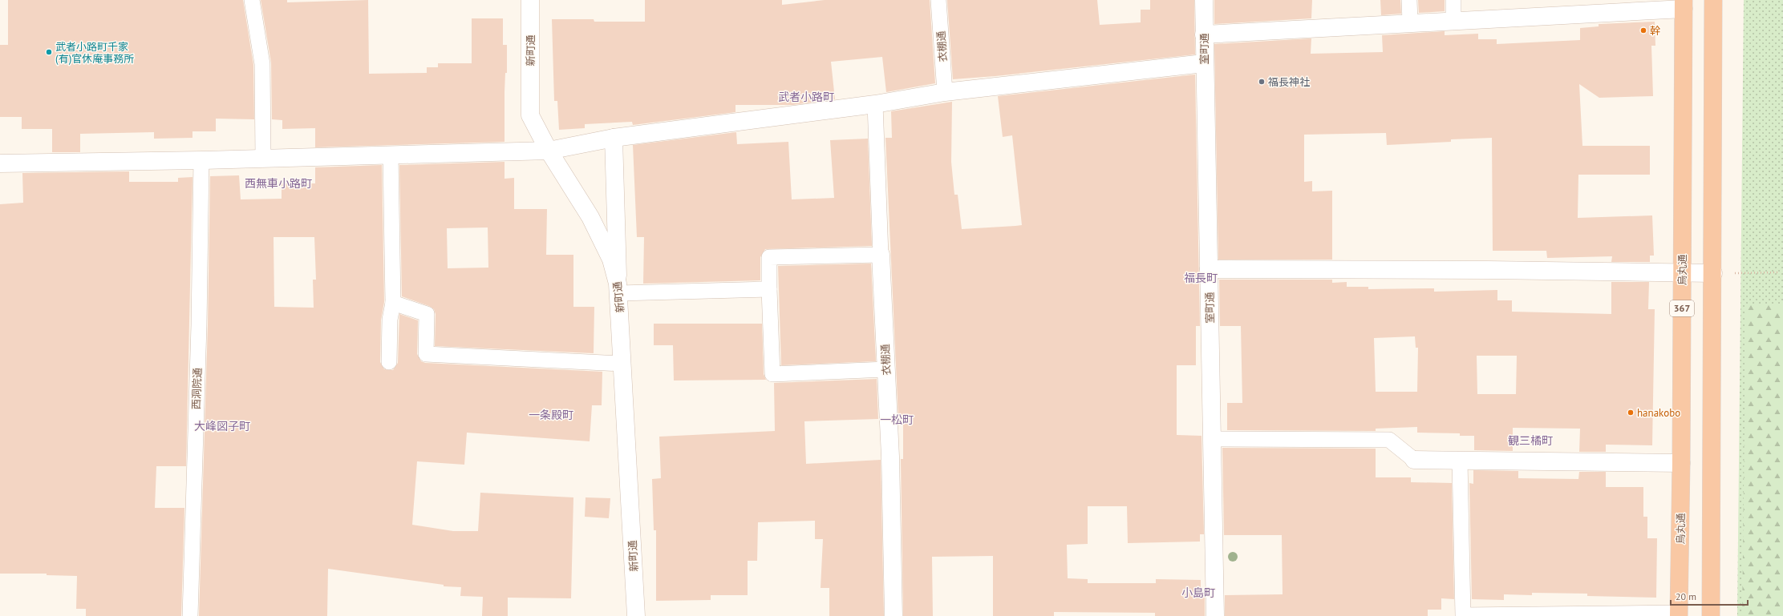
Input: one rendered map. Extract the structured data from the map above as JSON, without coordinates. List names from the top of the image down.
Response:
{
  "streets": {
    "highway": ["烏丸通", "367"],
    "street": ["衣棚通", "室町通", "新町通"],
    "lane": ["西洞院通"]
  },
  "districts": [
    "武者小路町",
    "西無車小路町",
    "福長町",
    "一条殿町",
    "一松町",
    "大峰図子町",
    "観三橘町",
    "小島町"
  ],
  "places": [
    "幹",
    "武者小路町千家 (有)官休庵事務所",
    "福長神社",
    "hanakobo"
  ],
  "scale_bar": "20 m"
}
